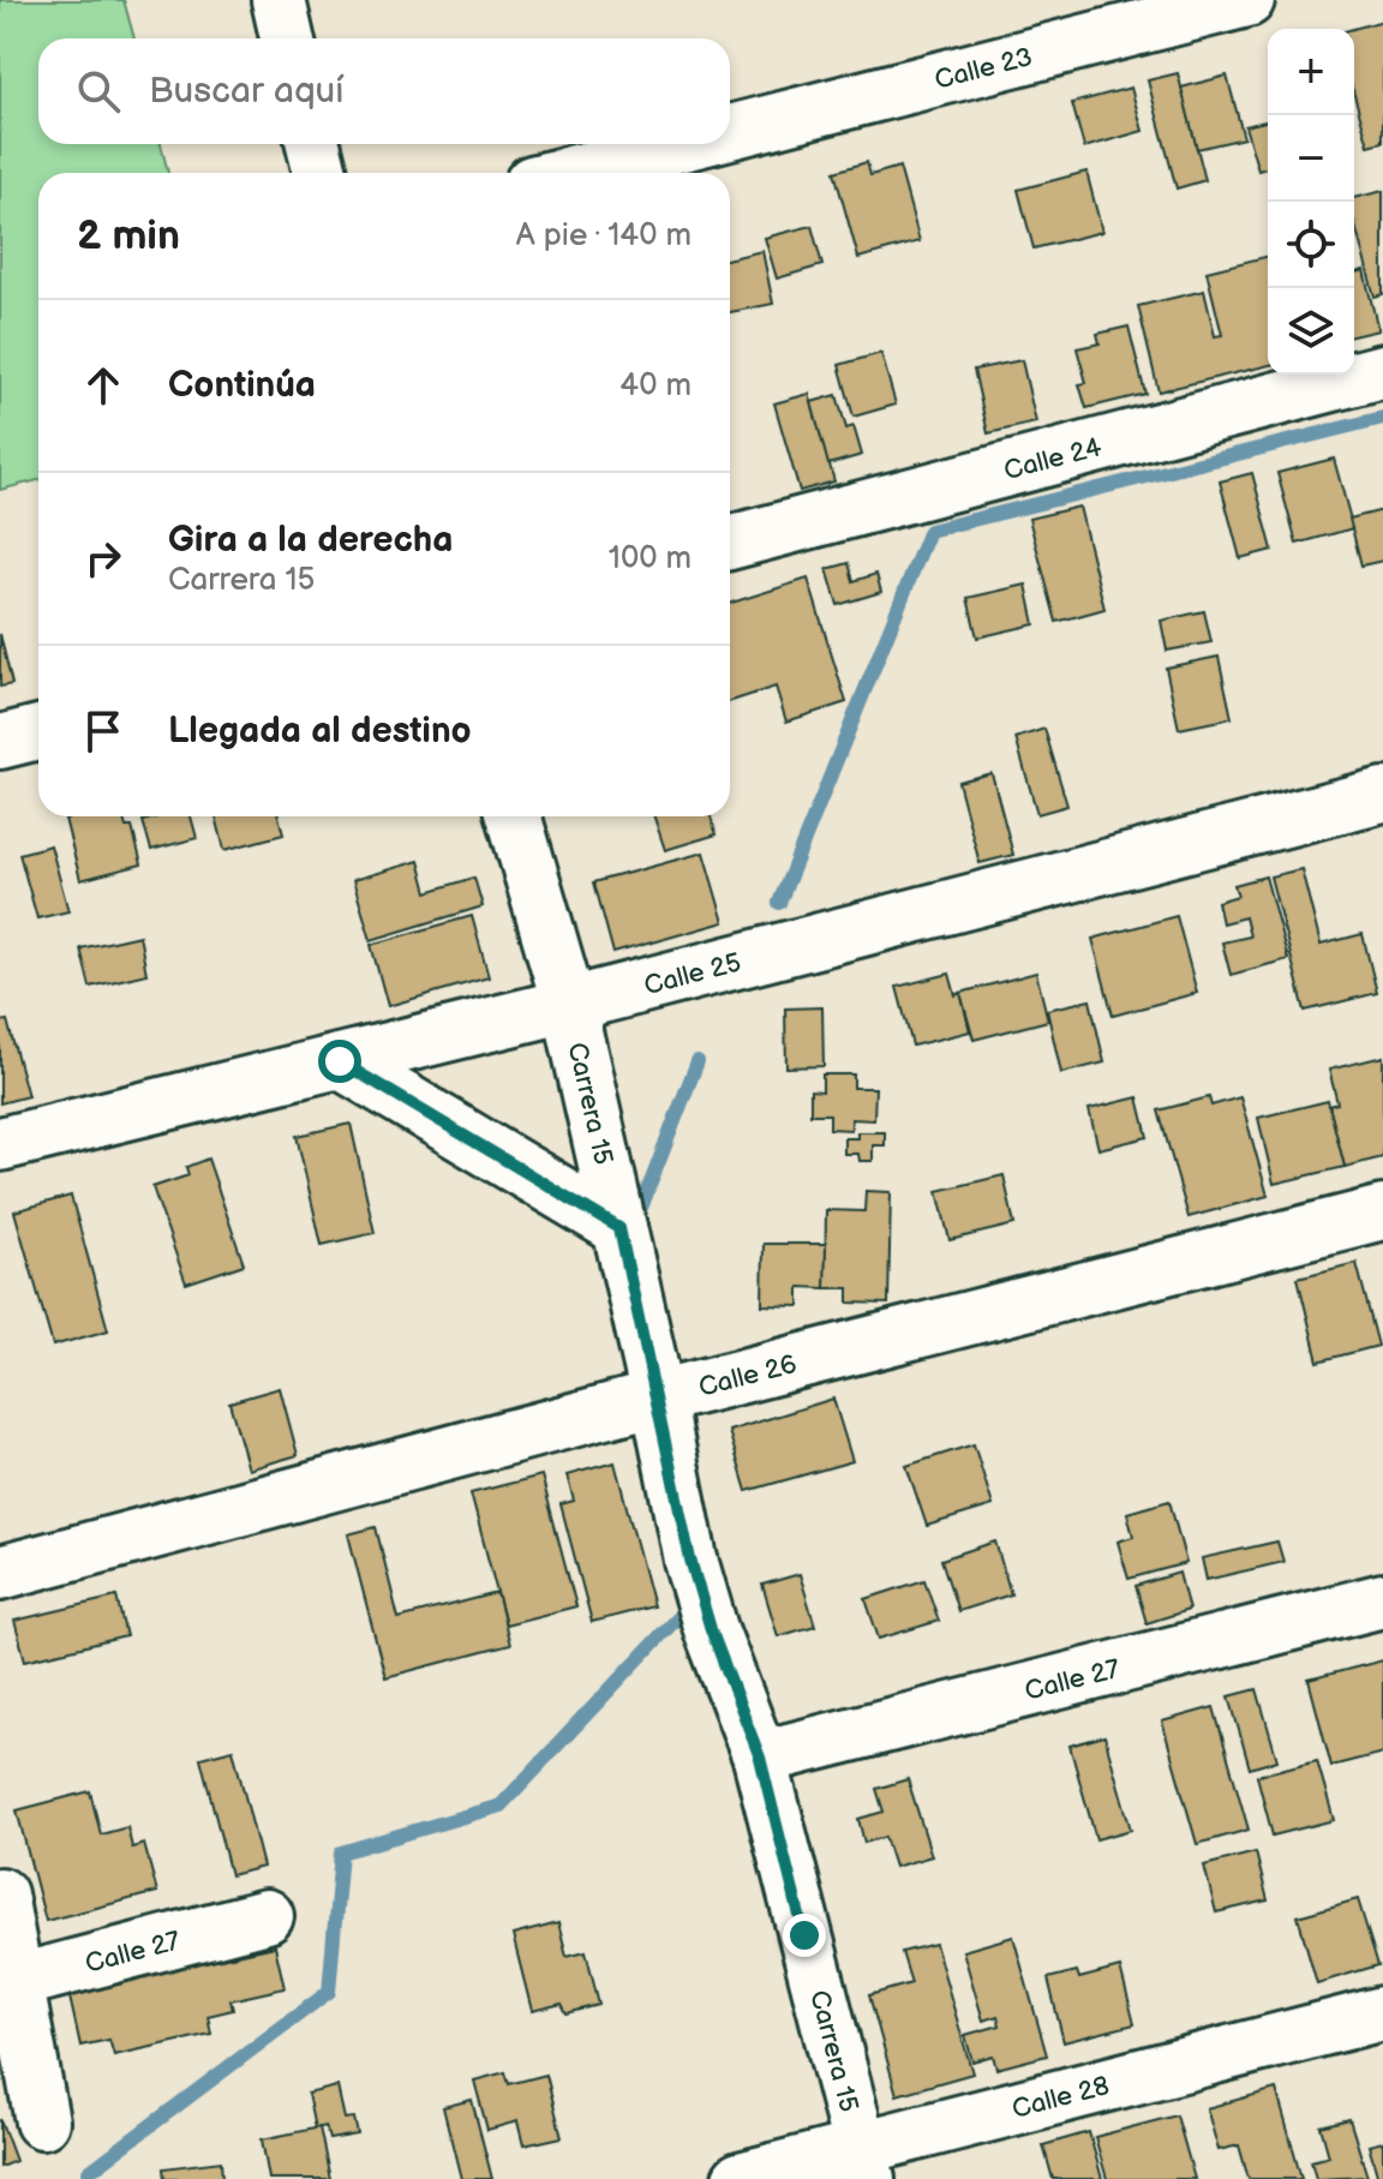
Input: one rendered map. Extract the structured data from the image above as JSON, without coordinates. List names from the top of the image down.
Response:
{
  "streets": {
    "street": [
      "Calle 23",
      "Calle 24",
      "Calle 25",
      "Carrera 15",
      "Calle 26",
      "Calle 27",
      "Calle 28"
    ]
  },
  "crossings": [
    ["Calle 25", "Carrera 15"],
    ["Carrera 15", "Calle 26"],
    ["Carrera 15", "Calle 27"],
    ["Carrera 15", "Calle 28"]
  ],
  "page": {
    "map_buttons": ["+", "−"],
    "search": "Buscar aquí",
    "heading": ["2 min", "A pie · 140 m"],
    "list": [
      ["Continúa", "40 m"],
      ["Gira a la derecha", "Carrera 15", "100 m"],
      "Llegada al destino"
    ]
  }
}
